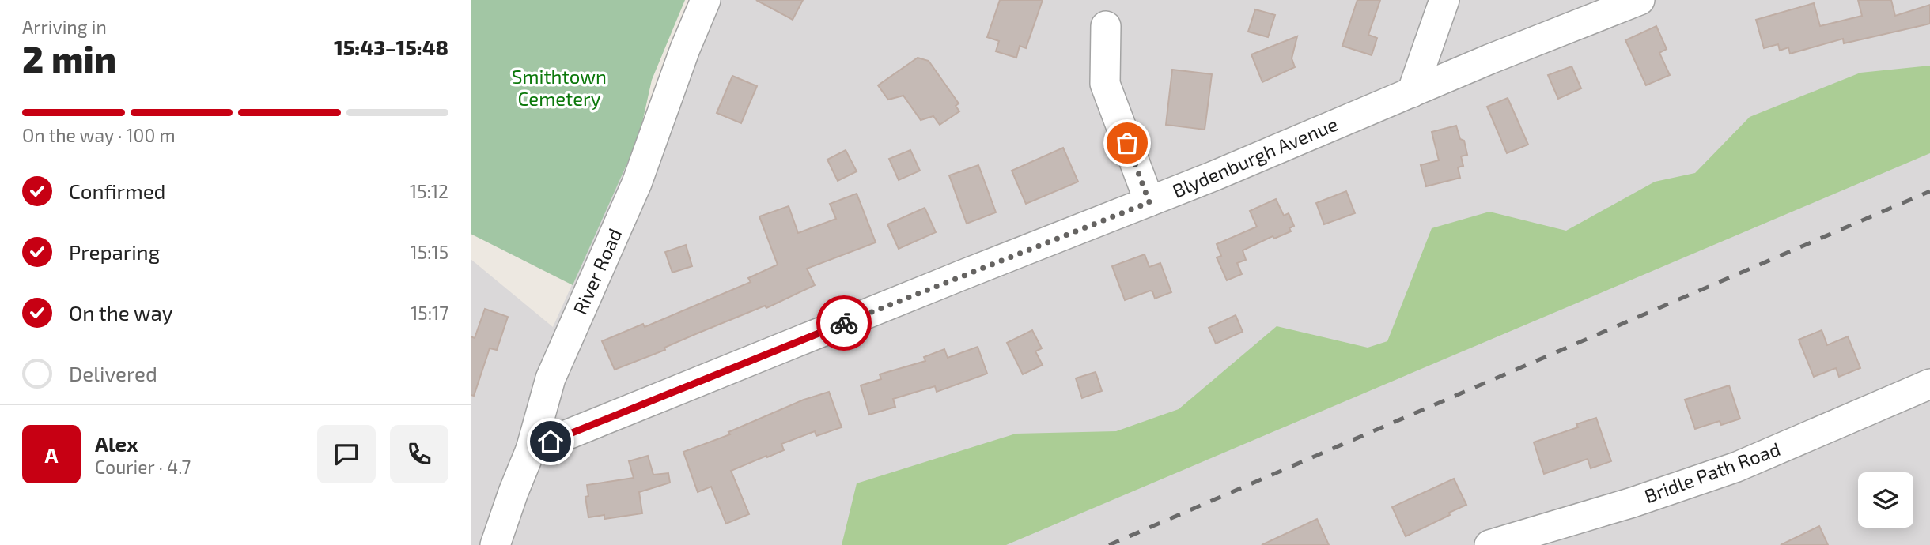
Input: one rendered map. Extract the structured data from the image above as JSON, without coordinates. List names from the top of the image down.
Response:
{
  "streets": {
    "street": ["Blydenburgh Avenue", "River Road", "Bridle Path Road"]
  },
  "crossings": [
    ["Blydenburgh Avenue", "River Road"]
  ],
  "parks": ["Smithtown Cemetery"],
  "page": {
    "heading": ["2 min", "Arriving in", "15:43–15:48"],
    "panel": ["Alex", "Courier · 4.7"],
    "bar": "On the way · 100 m",
    "list": [
      ["Confirmed", "15:12"],
      ["Preparing", "15:15"],
      ["On the way", "15:17"],
      "Delivered"
    ],
    "round": "A"
  }
}
